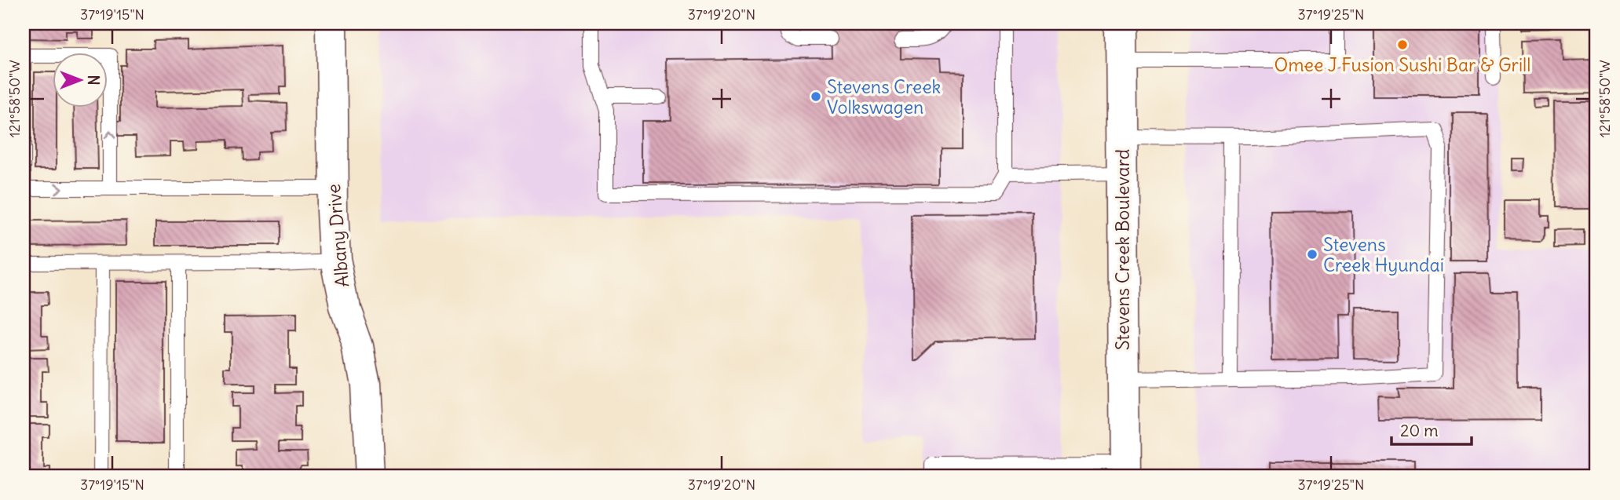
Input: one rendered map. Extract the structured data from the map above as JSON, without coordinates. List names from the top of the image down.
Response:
{
  "streets": {
    "street": ["Albany Drive", "Stevens Creek Boulevard"]
  },
  "places": ["Omee J Fusion Sushi Bar & Grill", "Stevens Creek Volkswagen", "Stevens Creek Hyundai"],
  "scale_bar": "20 m",
  "north": "right",
  "coordinates": [
    "37°19'15\"N",
    "37°19'20\"N",
    "37°19'25\"N",
    "121°58'50\"W"
  ]
}
